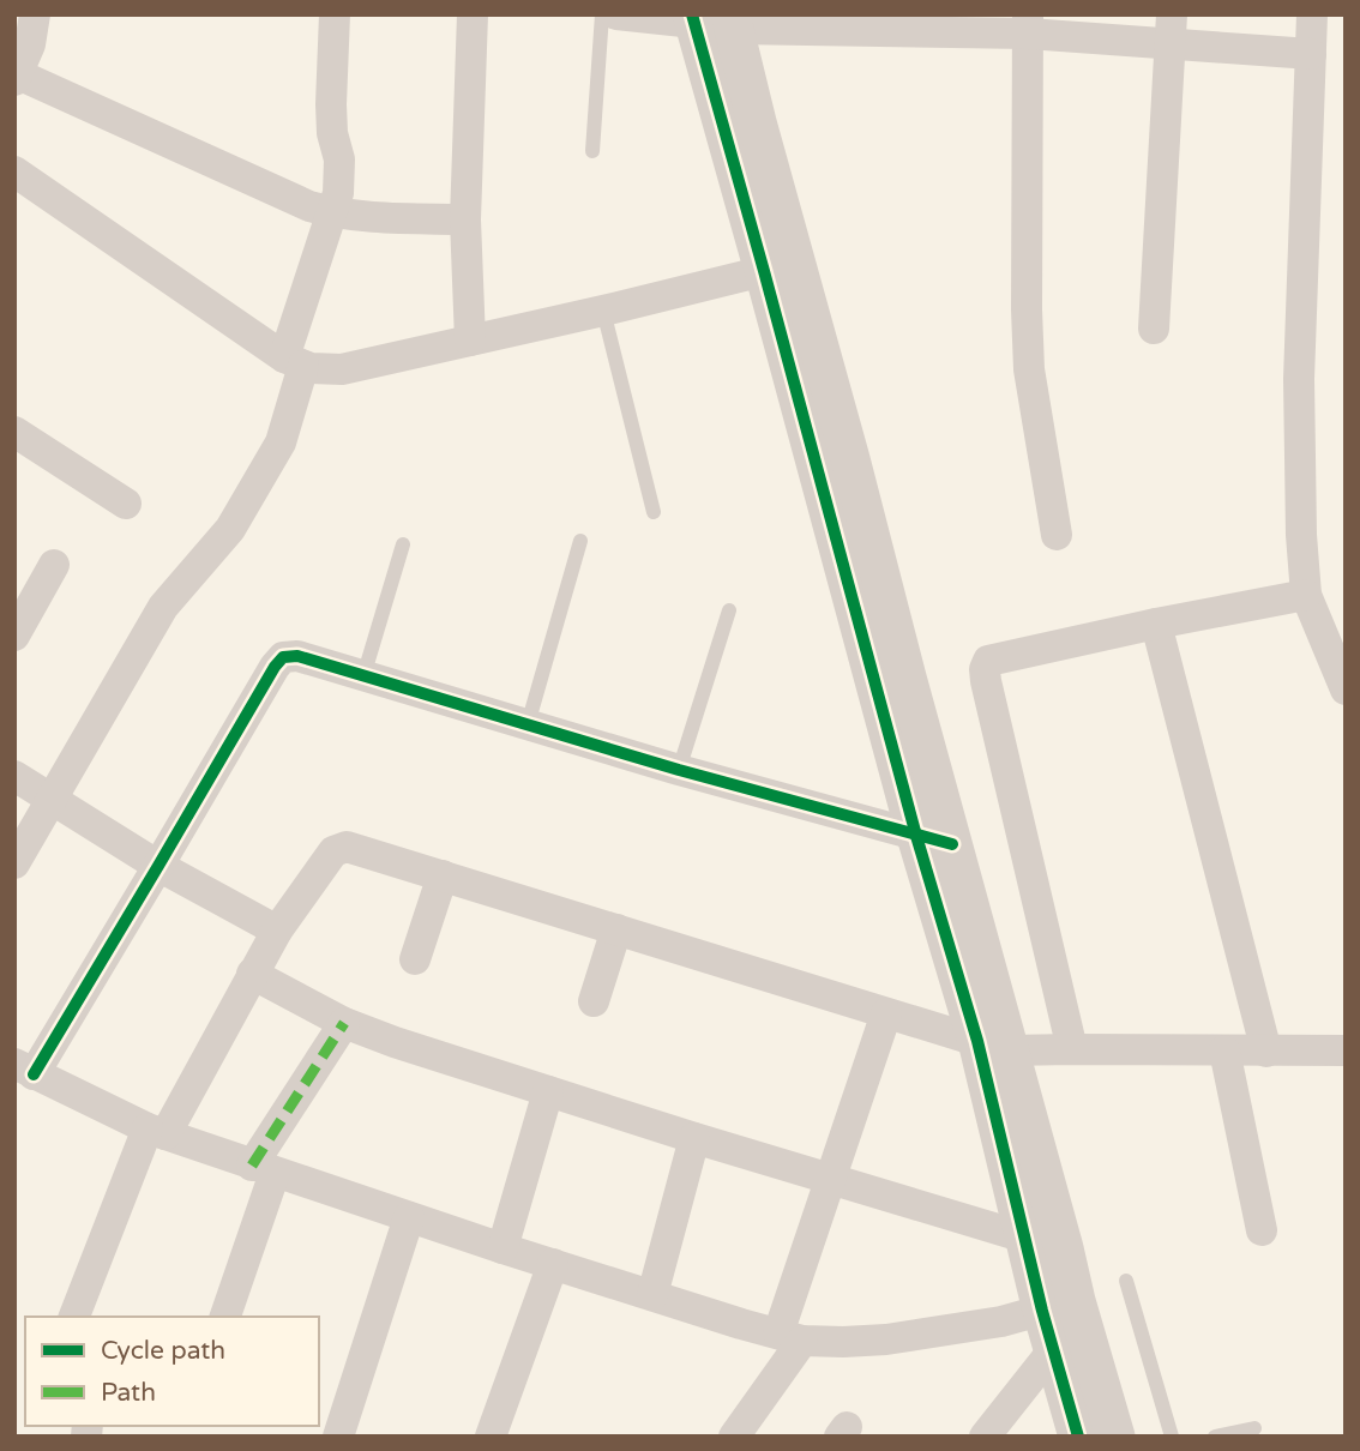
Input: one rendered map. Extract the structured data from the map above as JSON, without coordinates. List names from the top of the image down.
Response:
{
  "legend": ["Cycle path", "Path"]
}
